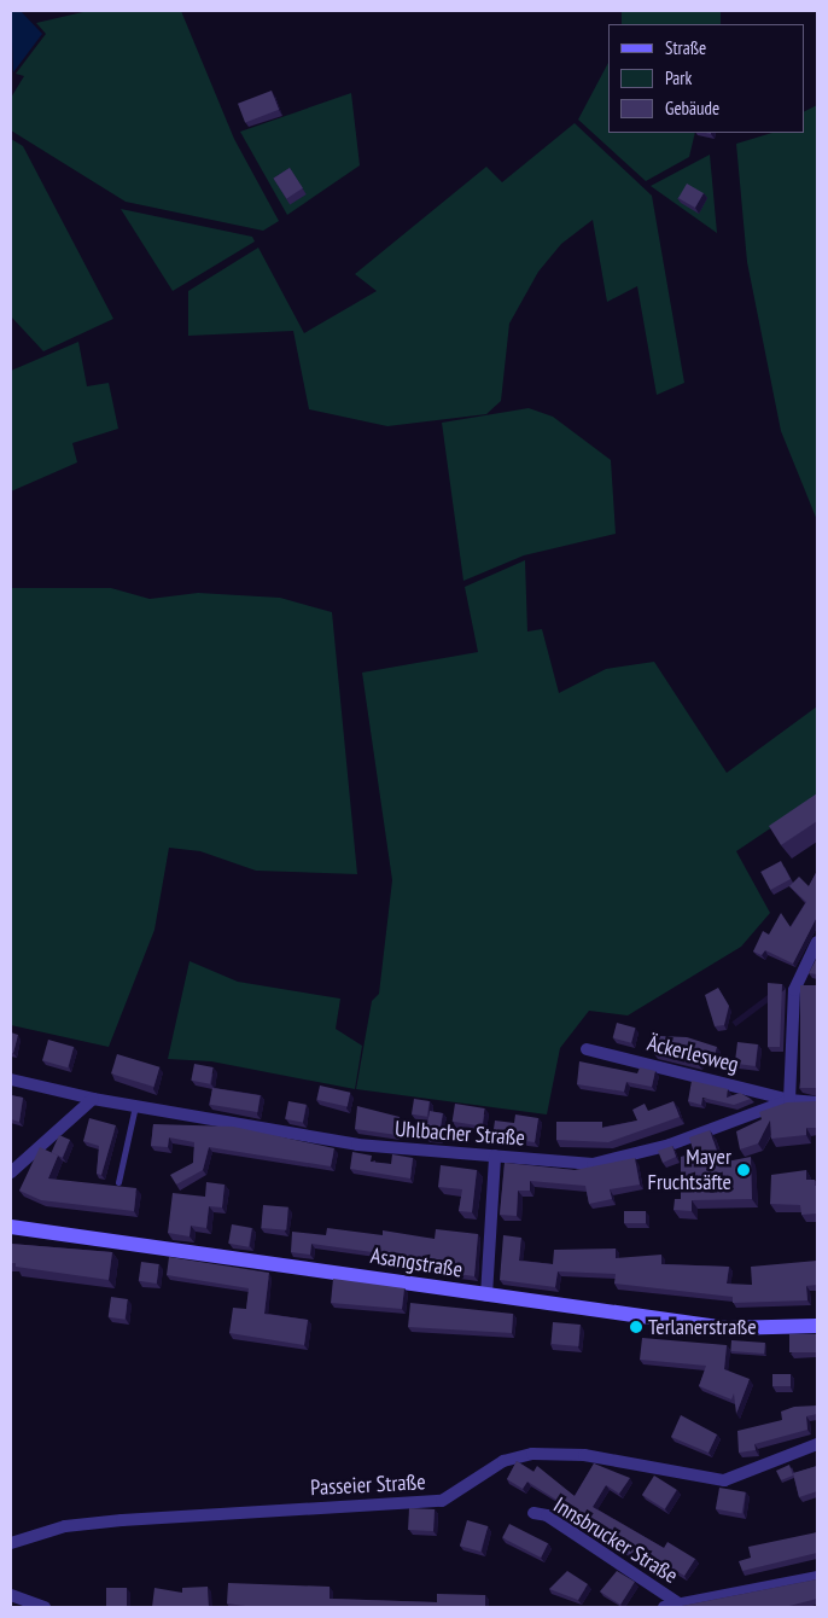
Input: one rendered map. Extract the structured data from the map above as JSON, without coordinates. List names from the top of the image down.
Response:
{
  "streets": {
    "street": [
      "Äckerlesweg",
      "Uhlbacher Straße",
      "Asangstraße",
      "Passeier Straße",
      "Innsbrucker Straße"
    ]
  },
  "crossings": [
    ["Äckerlesweg", "Uhlbacher Straße"]
  ],
  "places": ["Mayer Fruchtsäfte", "Terlanerstraße"],
  "legend": ["Straße", "Park", "Gebäude"]
}
